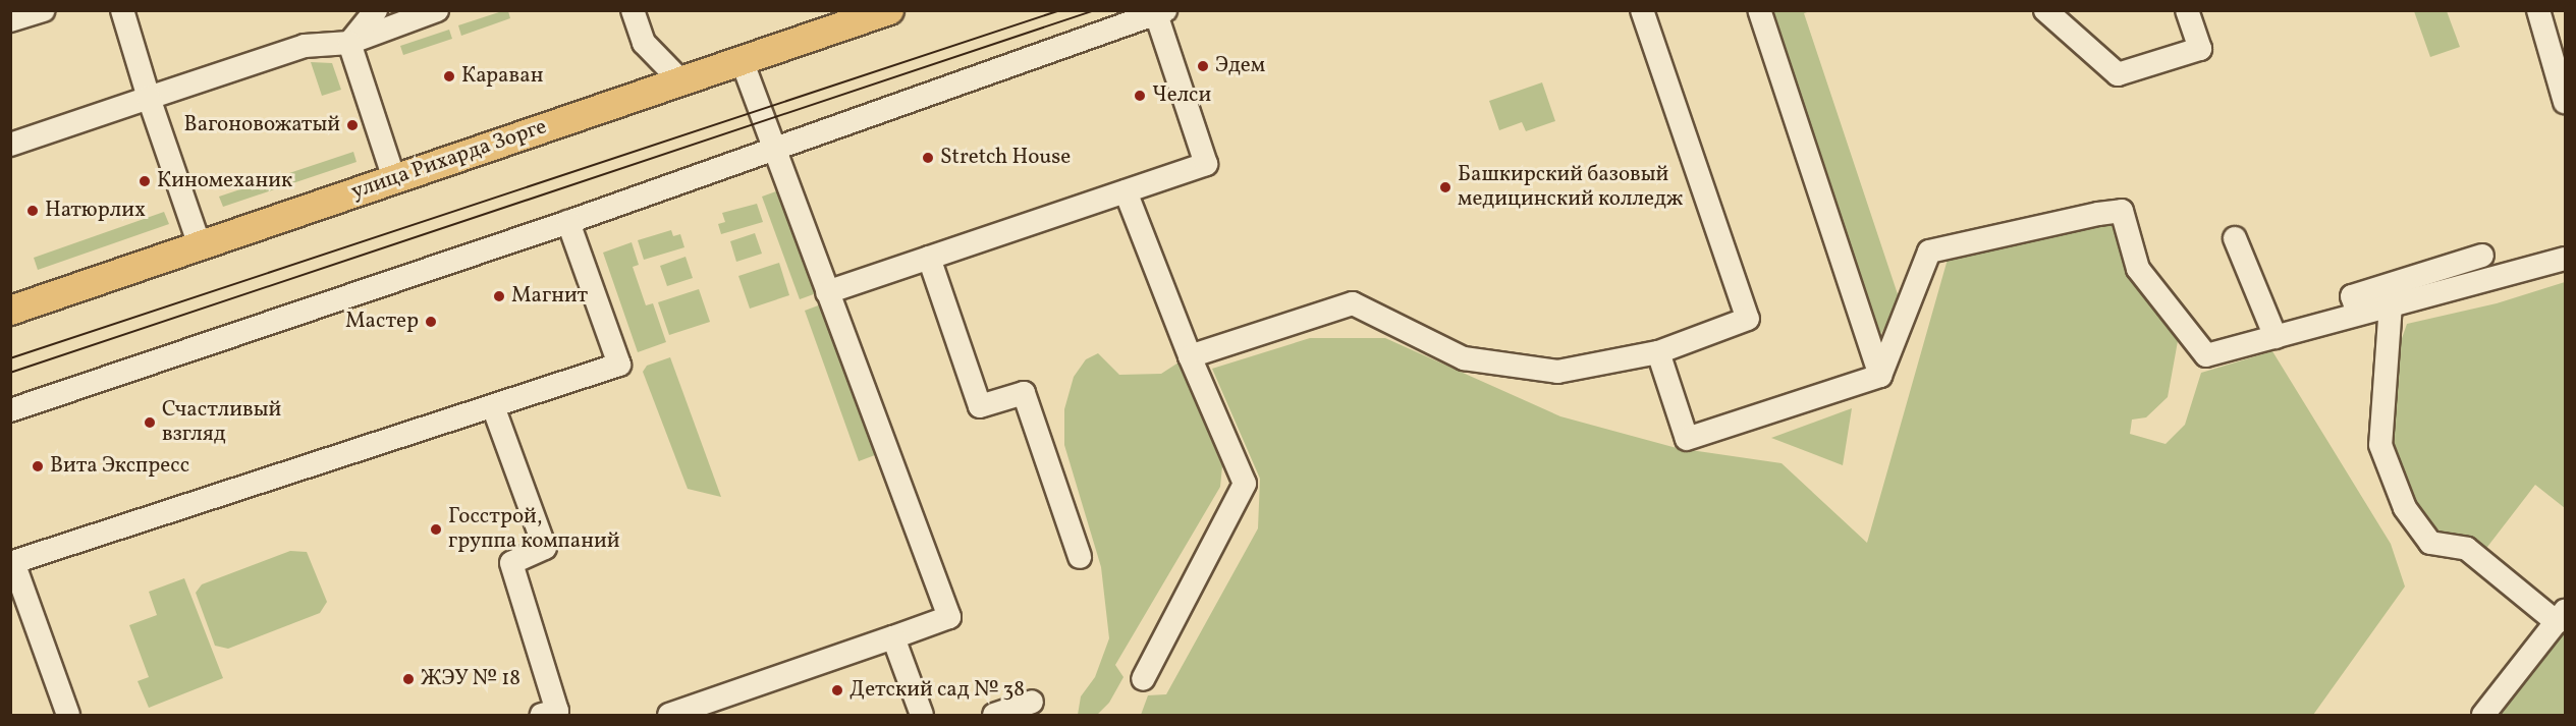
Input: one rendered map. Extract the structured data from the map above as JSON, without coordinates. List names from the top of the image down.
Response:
{
  "streets": {
    "main road": ["улица Рихарда Зорге"]
  },
  "places": [
    "Эдем",
    "Караван",
    "Челси",
    "Вагоновожатый",
    "Stretch House",
    "Киномеханик",
    "Башкирский базовый медицинский колледж",
    "Натюрлих",
    "Магнит",
    "Мастер",
    "Счастливый взгляд",
    "Вита Экспресс",
    "Госстрой, группа компаний",
    "ЖЭУ № 18",
    "Детский сад № 38"
  ]
}
